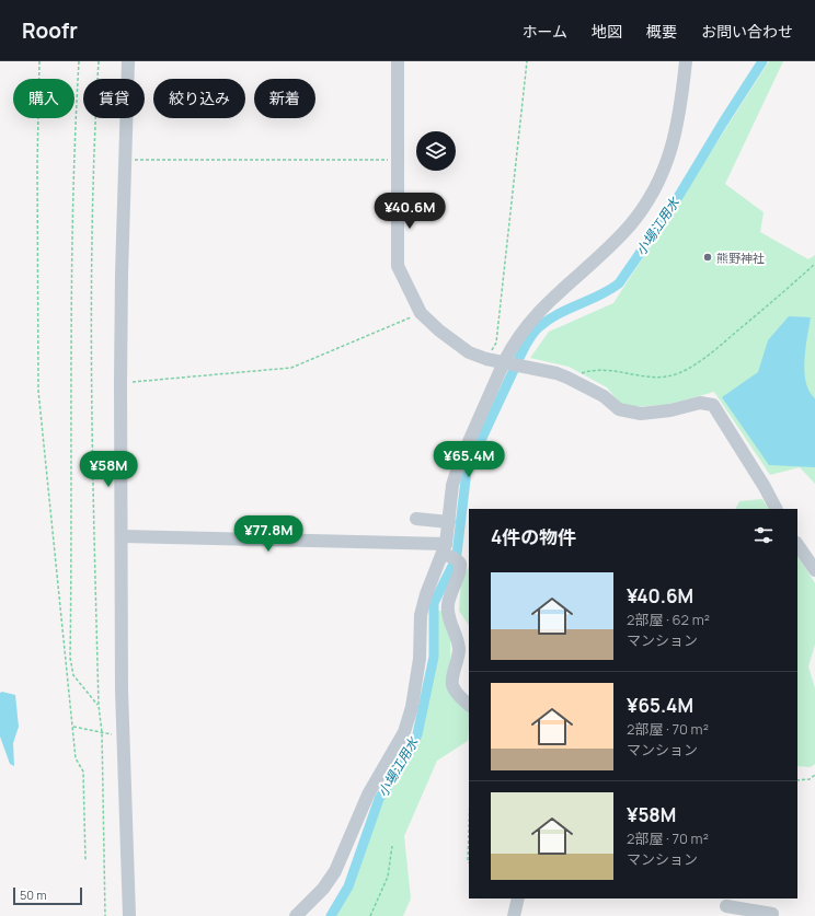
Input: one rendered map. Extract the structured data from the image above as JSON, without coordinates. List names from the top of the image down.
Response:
{
  "water": ["小場江用水"],
  "places": ["熊野神社"],
  "scale_bar": "50 m",
  "page": {
    "header": "Roofr",
    "nav": [
      "ホーム",
      "地図",
      "概要",
      "お問い合わせ"
    ],
    "chip": [
      "購入",
      "賃貸",
      "絞り込み",
      "新着"
    ],
    "price": [
      "¥40.6M",
      "¥65.4M",
      "¥58M",
      "¥77.8M"
    ],
    "heading": "4件の物件",
    "list": [
      {
        "name": "¥40.6M",
        "note": "2部屋 · 62 m² · マンション"
      },
      {
        "name": "¥65.4M",
        "note": "2部屋 · 70 m² · マンション"
      },
      {
        "name": "¥58M",
        "note": "2部屋 · 70 m² · マンション"
      }
    ],
    "scale": "50 m"
  }
}
